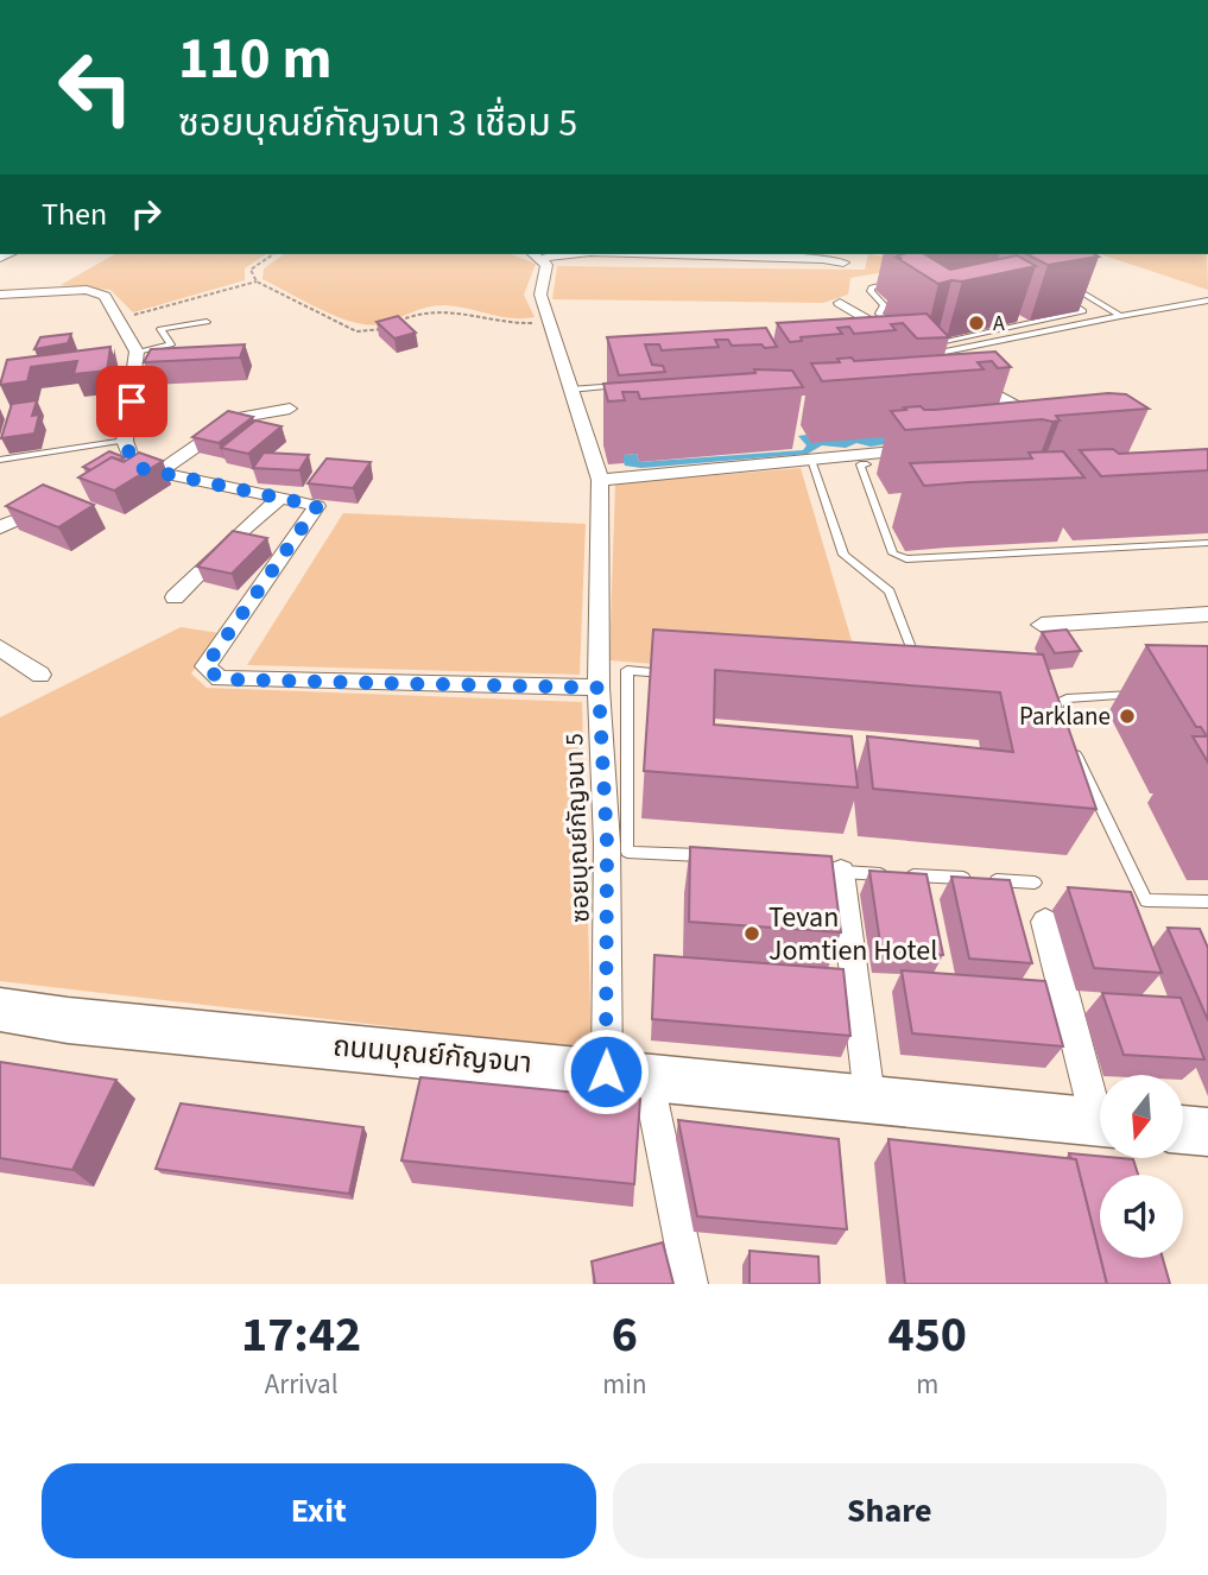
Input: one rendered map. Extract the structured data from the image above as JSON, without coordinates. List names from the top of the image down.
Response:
{
  "streets": {
    "street": ["ซอยบุณย์กัญจนา 5", "ถนนบุณย์กัญจนา"]
  },
  "crossings": [
    ["ซอยบุณย์กัญจนา 5", "ถนนบุณย์กัญจนา"]
  ],
  "places": ["A", "Parklane", "Tevan Jomtien Hotel"],
  "north": "bottom",
  "page": {
    "turn": ["110 m", "ซอยบุณย์กัญจนา 3 เชื่อม 5"],
    "then": "Then",
    "eta": [
      "17:42",
      "Arrival",
      "6",
      "min",
      "450",
      "m"
    ],
    "buttons": ["Exit", "Share"]
  }
}
